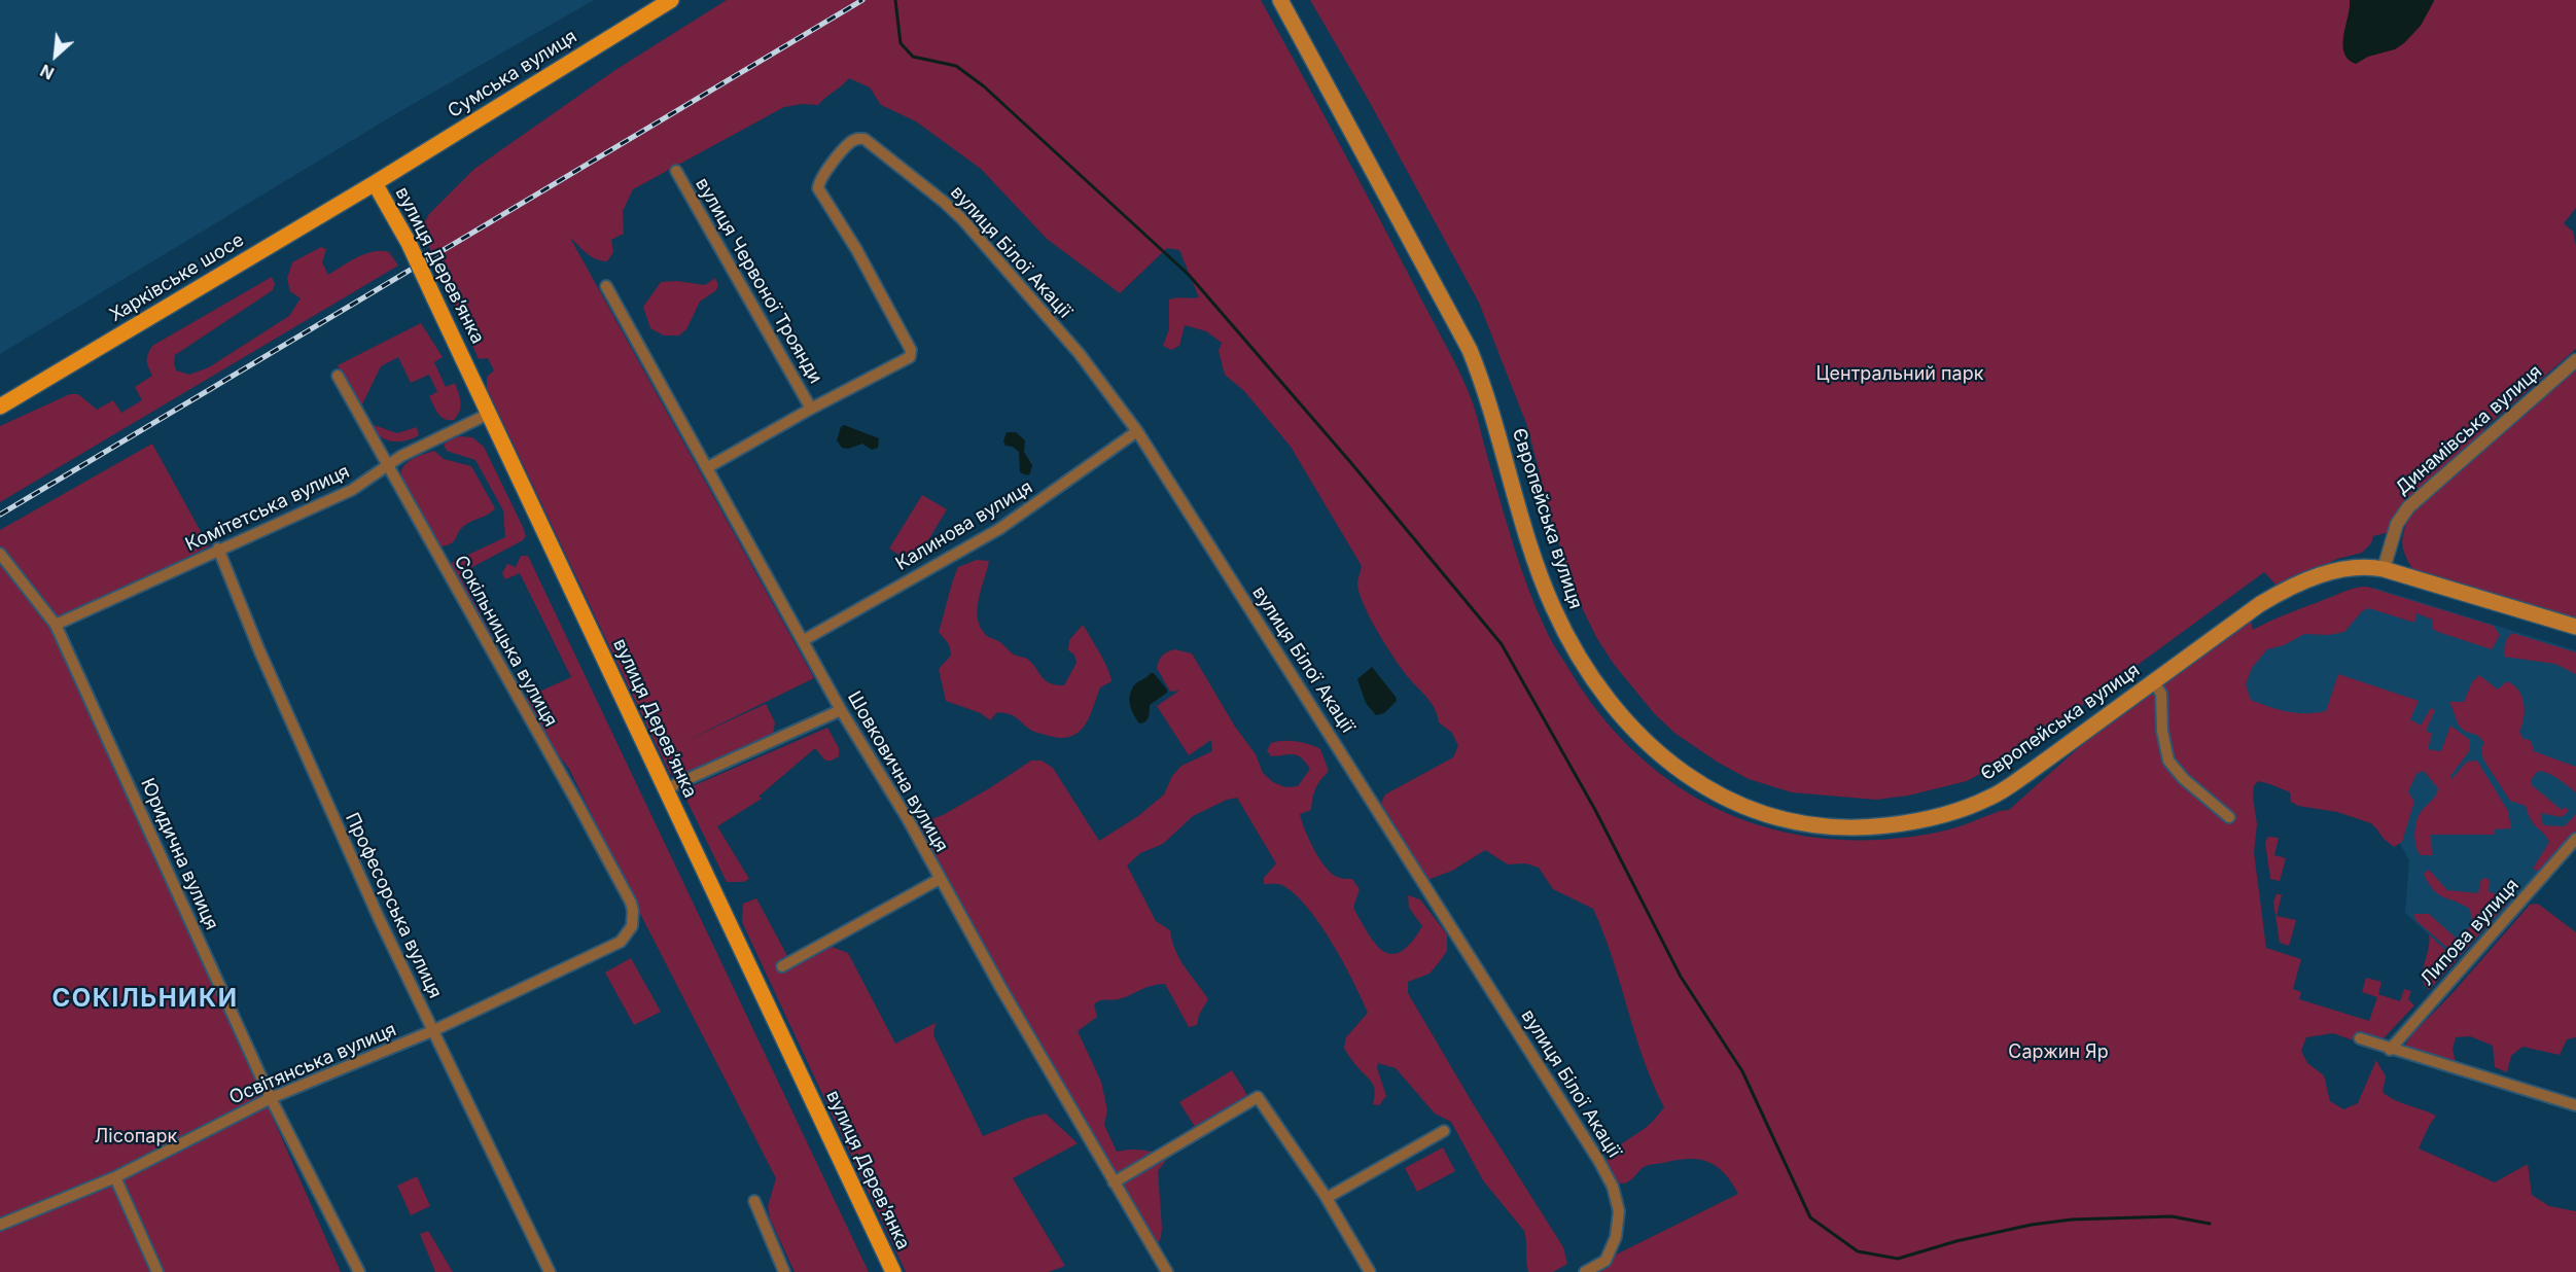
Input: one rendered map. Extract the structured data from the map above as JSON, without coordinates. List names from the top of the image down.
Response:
{
  "streets": {
    "main road": [
      "Сумська вулиця",
      "вулиця Дерев’янка",
      "Харківське шосе",
      "Європейська вулиця"
    ],
    "street": [
      "вулиця Білої Акації",
      "вулиця Червоної Троянди",
      "Динамівська вулиця",
      "Комітетська вулиця",
      "Калинова вулиця",
      "Сокільницька вулиця",
      "Шовковична вулиця",
      "Юридична вулиця",
      "Професорська вулиця",
      "Липова вулиця",
      "Освітянська вулиця"
    ]
  },
  "crossings": [
    ["Сумська вулиця", "вулиця Дерев’янка"],
    ["Сумська вулиця", "Харківське шосе"],
    ["вулиця Білої Акації", "вулиця Червоної Троянди"],
    ["вулиця Білої Акації", "Калинова вулиця"],
    ["вулиця Дерев’янка", "Харківське шосе"],
    ["вулиця Дерев’янка", "Комітетська вулиця"],
    ["Динамівська вулиця", "Європейська вулиця"],
    ["Комітетська вулиця", "Сокільницька вулиця"],
    ["Комітетська вулиця", "Юридична вулиця"],
    ["Комітетська вулиця", "Професорська вулиця"],
    ["Калинова вулиця", "Шовковична вулиця"],
    ["Сокільницька вулиця", "Освітянська вулиця"],
    ["Юридична вулиця", "Освітянська вулиця"],
    ["Професорська вулиця", "Освітянська вулиця"]
  ],
  "districts": ["СОКІЛЬНИКИ"],
  "parks": ["Центральний парк", "Саржин Яр", "Лісопарк"],
  "north": "bottom left"
}
